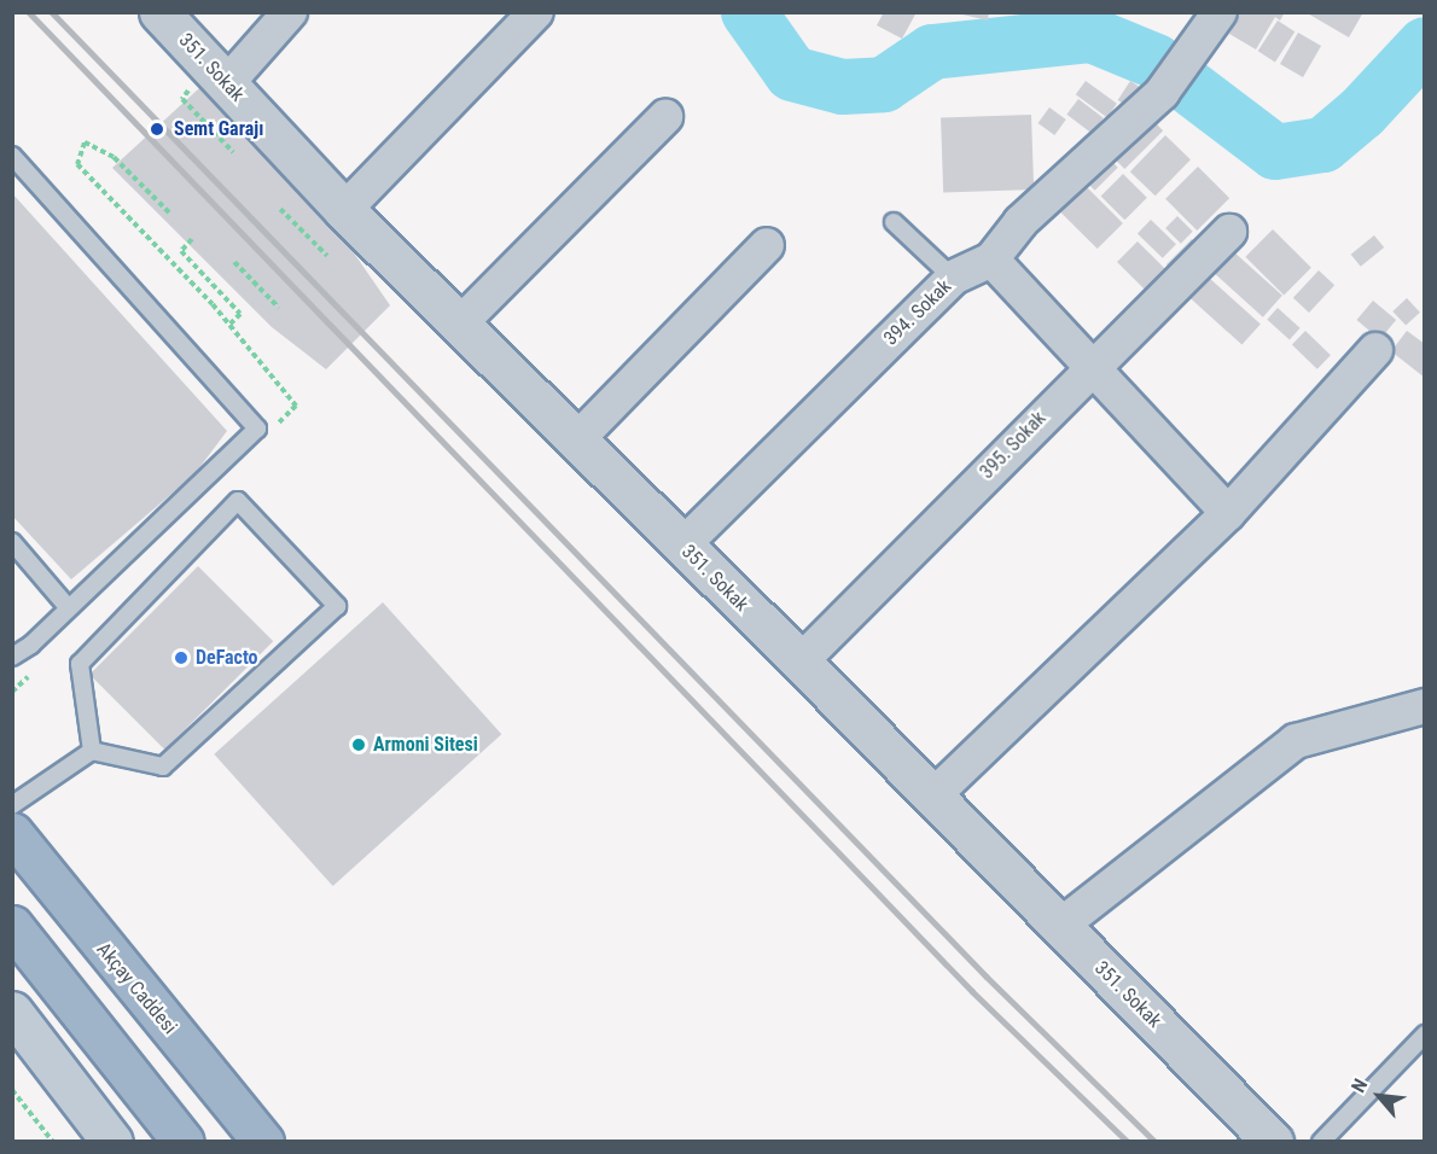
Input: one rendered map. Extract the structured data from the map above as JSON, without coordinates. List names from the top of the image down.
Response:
{
  "streets": {
    "highway": ["Akçay Caddesi"],
    "street": ["351. Sokak", "394. Sokak", "395. Sokak"]
  },
  "crossings": [
    ["351. Sokak", "394. Sokak"],
    ["351. Sokak", "395. Sokak"]
  ],
  "places": ["Semt Garajı", "DeFacto", "Armoni Sitesi"],
  "north": "top left"
}
